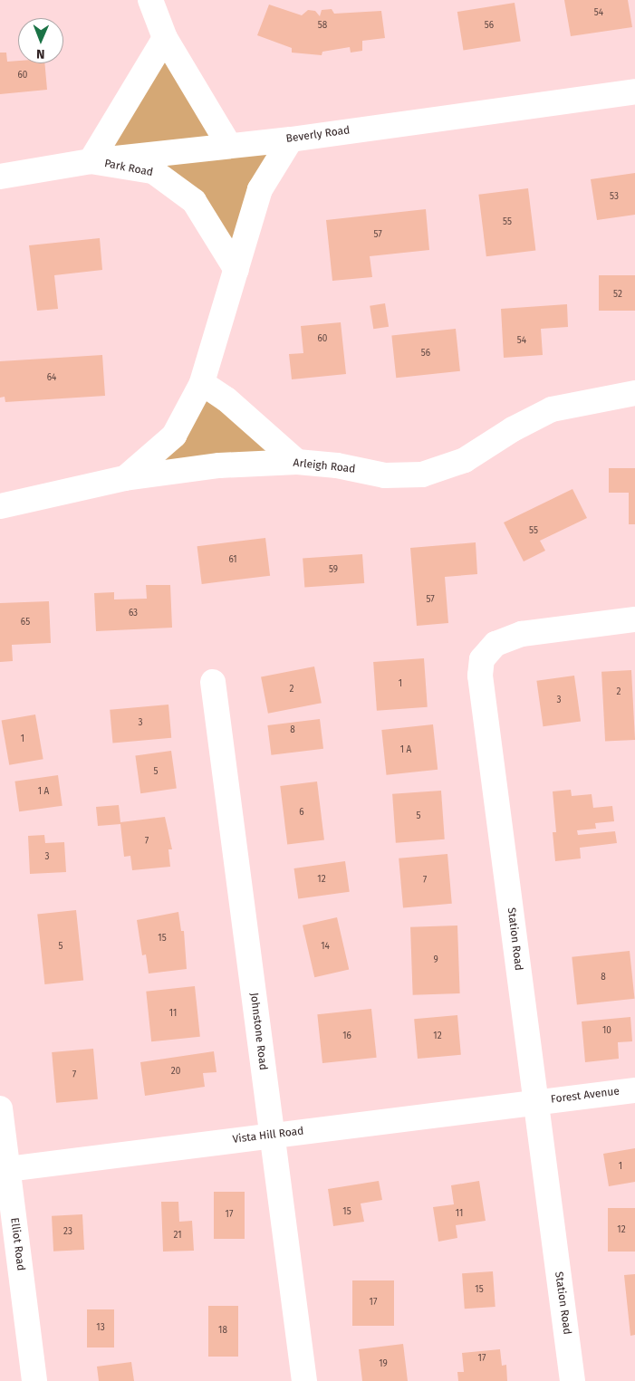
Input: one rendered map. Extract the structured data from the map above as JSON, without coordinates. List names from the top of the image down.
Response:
{
  "streets": {
    "street": [
      "Beverly Road",
      "Park Road",
      "Arleigh Road",
      "Station Road",
      "Johnstone Road",
      "Forest Avenue",
      "Vista Hill Road",
      "Elliot Road"
    ]
  },
  "crossings": [
    ["Beverly Road", "Park Road"],
    ["Station Road", "Forest Avenue"],
    ["Station Road", "Vista Hill Road"],
    ["Johnstone Road", "Vista Hill Road"],
    ["Forest Avenue", "Vista Hill Road"],
    ["Vista Hill Road", "Elliot Road"]
  ],
  "house_numbers": [
    "54",
    "58",
    "56",
    "60",
    "53",
    "55",
    "57",
    "52",
    "60",
    "54",
    "56",
    "64",
    "55",
    "61",
    "59",
    "57",
    "63",
    "65",
    "1",
    "2",
    "2",
    "3",
    "3",
    "8",
    "1",
    "1 A",
    "5",
    "1 A",
    "6",
    "5",
    "7",
    "3",
    "12",
    "7",
    "15",
    "5",
    "14",
    "9",
    "8",
    "11",
    "10",
    "16",
    "12",
    "20",
    "7",
    "1",
    "15",
    "11",
    "17",
    "12",
    "23",
    "21",
    "15",
    "17",
    "13",
    "18",
    "17",
    "19"
  ],
  "north": "bottom"
}
